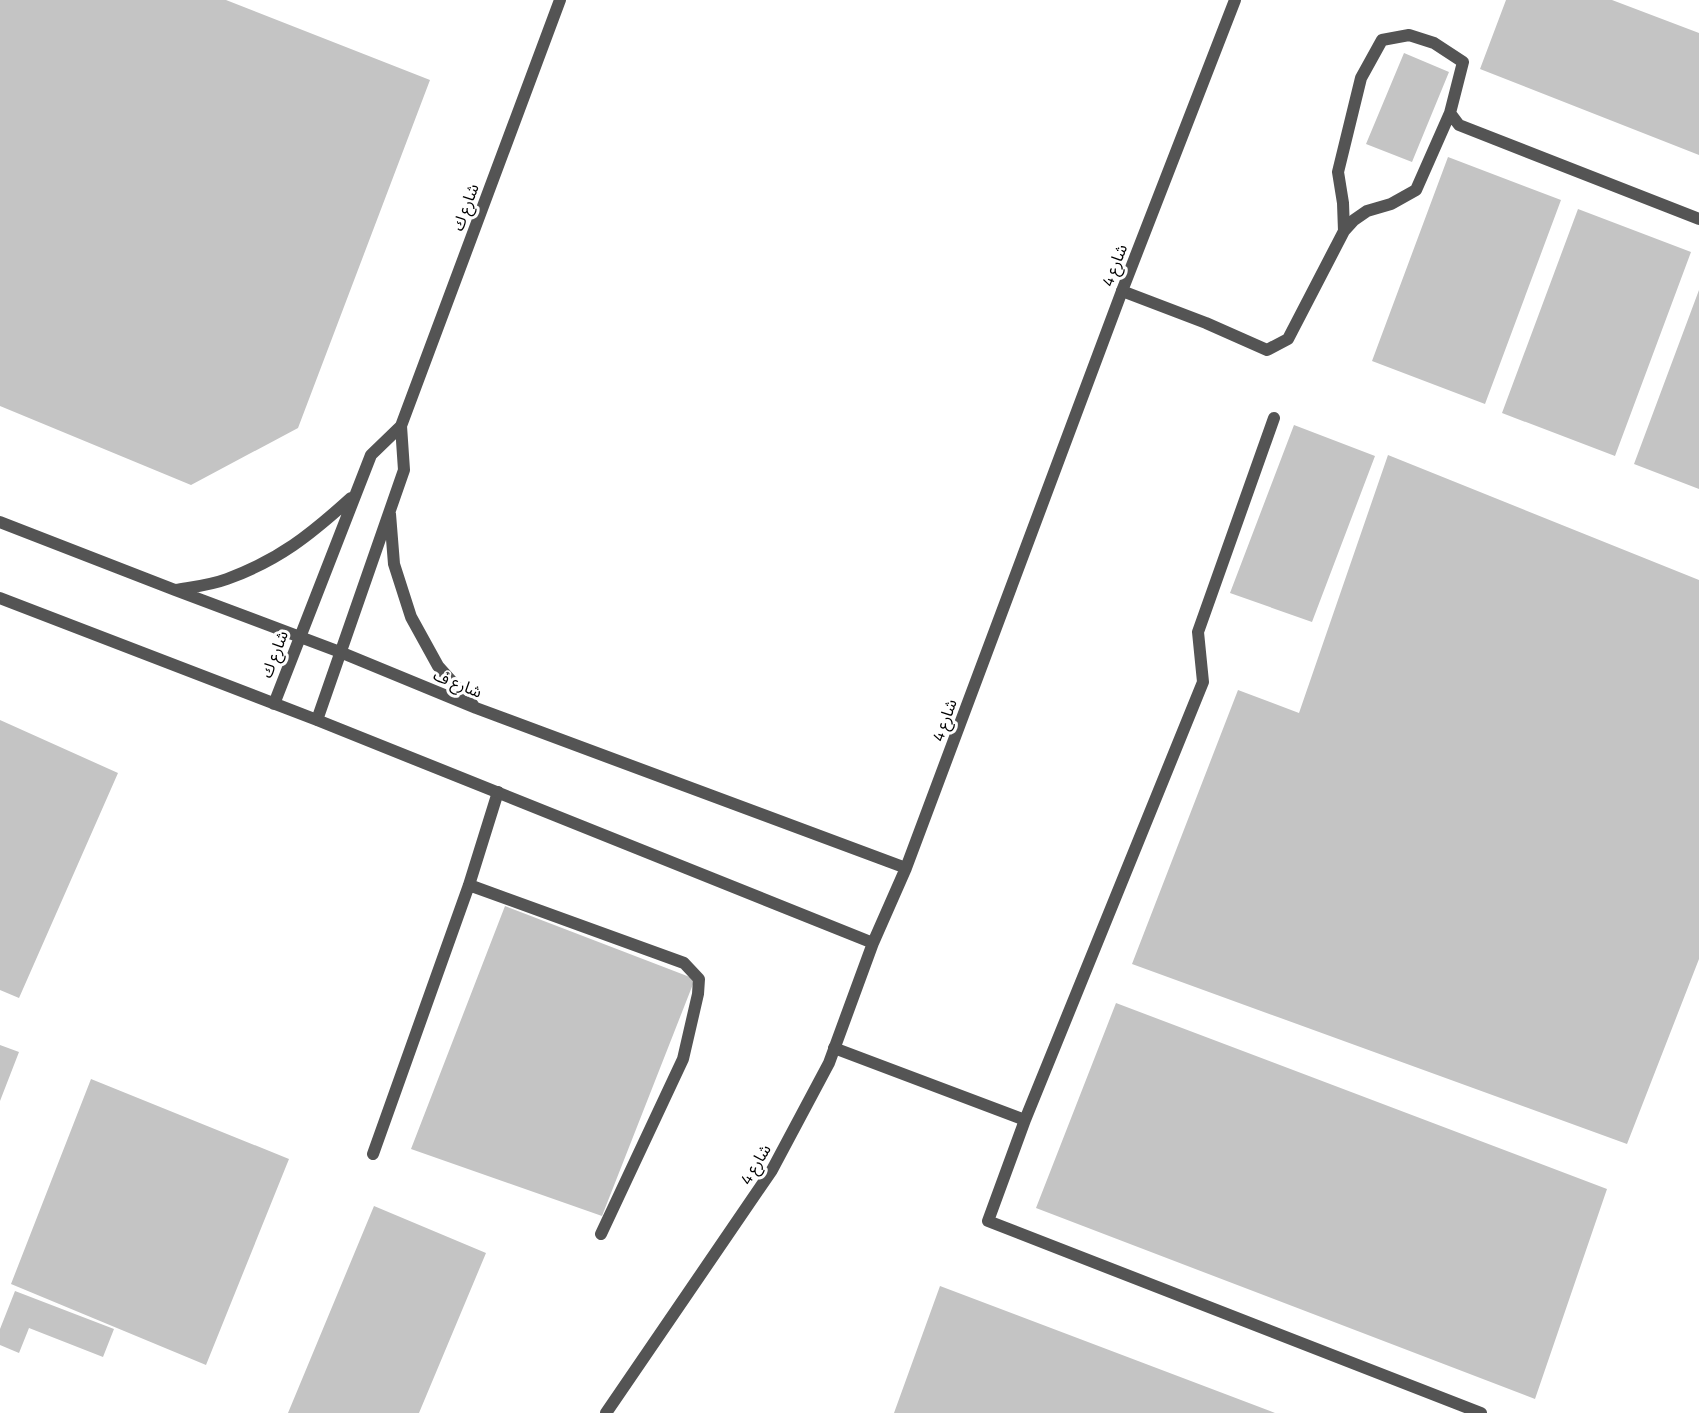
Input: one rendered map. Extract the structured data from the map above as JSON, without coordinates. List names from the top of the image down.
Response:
{
  "streets": {
    "street": ["شارع ك", "شارع 4", "شارع ف"]
  },
  "crossings": [
    ["شارع ك", "شارع ف"],
    ["شارع 4", "شارع ف"]
  ]
}
